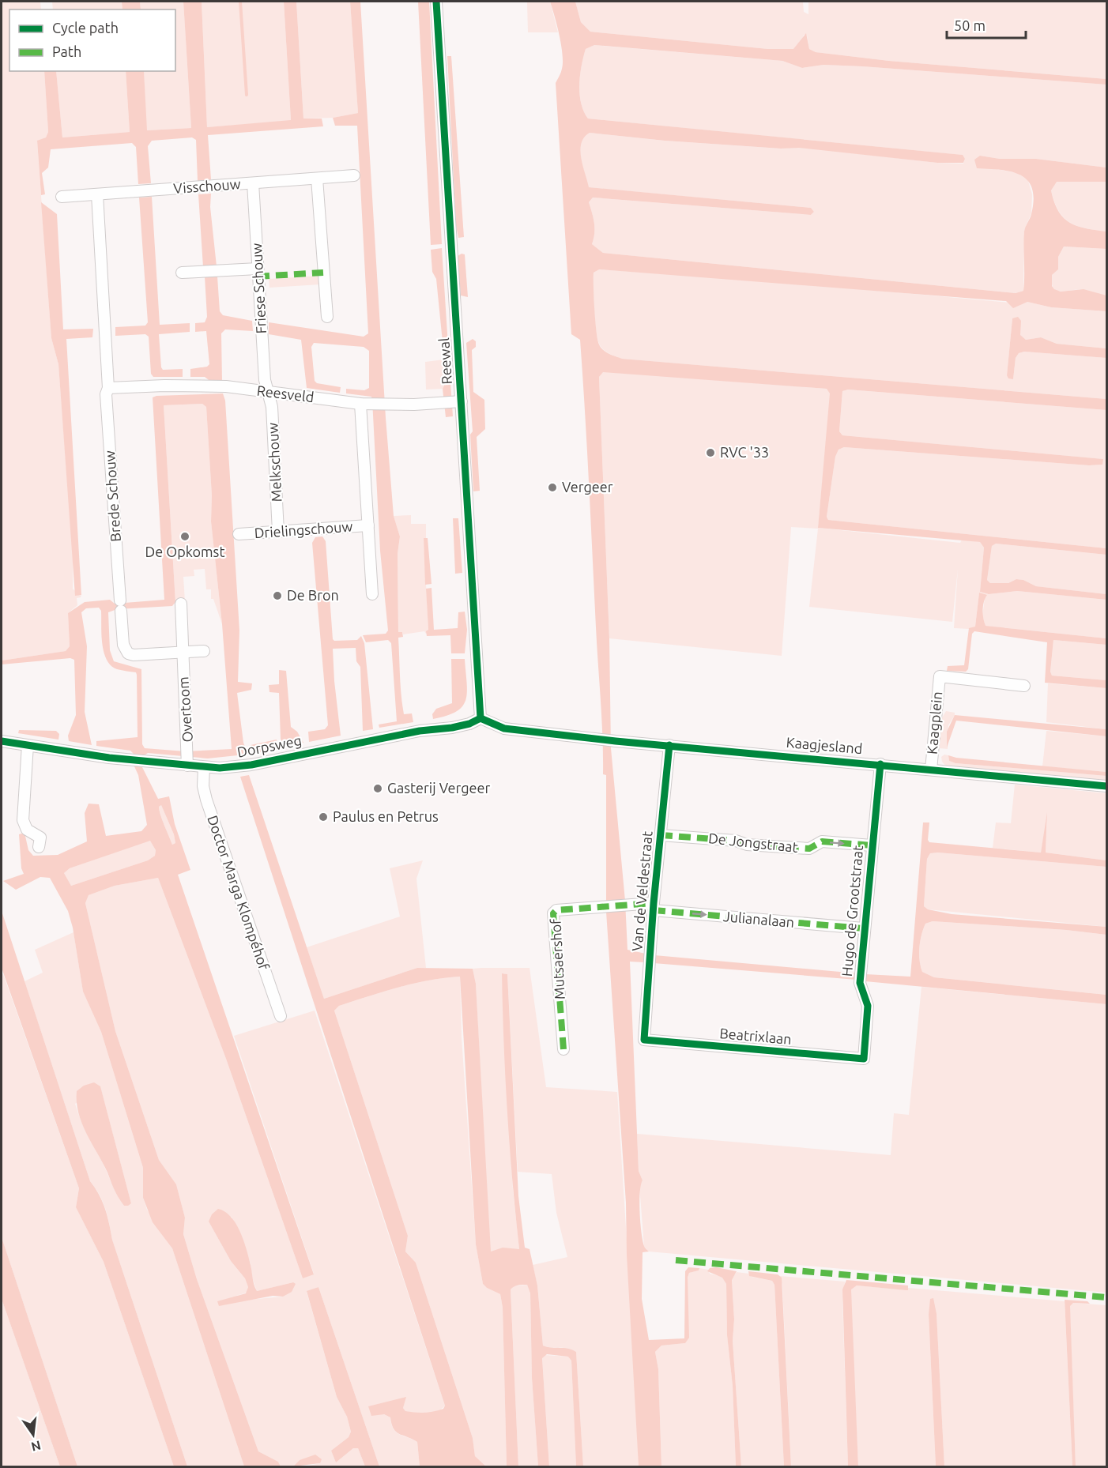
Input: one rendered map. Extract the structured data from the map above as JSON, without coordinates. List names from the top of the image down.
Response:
{
  "streets": {
    "street": [
      "Visschouw",
      "Friese Schouw",
      "Reewal",
      "Reesveld",
      "Melkschouw",
      "Brede Schouw",
      "Drielingschouw",
      "Overtoom",
      "Kaagplein",
      "Kaagjesland",
      "Dorpsweg",
      "De Jongstraat",
      "Van de Veldestraat",
      "Doctor Marga Klompéhof",
      "Hugo de Grootstraat",
      "Julianalaan",
      "Mutsaershof",
      "Beatrixlaan"
    ]
  },
  "crossings": [
    ["Visschouw", "Friese Schouw"],
    ["Friese Schouw", "Reesveld"],
    ["Friese Schouw", "Melkschouw"],
    ["Reewal", "Reesveld"],
    ["Reewal", "Kaagjesland"],
    ["Reewal", "Dorpsweg"],
    ["Reesveld", "Melkschouw"],
    ["Reesveld", "Brede Schouw"],
    ["Reesveld", "Drielingschouw"],
    ["Melkschouw", "Drielingschouw"],
    ["Brede Schouw", "Overtoom"],
    ["Overtoom", "Dorpsweg"],
    ["Kaagplein", "Kaagjesland"],
    ["Kaagjesland", "Dorpsweg"],
    ["Kaagjesland", "Van de Veldestraat"],
    ["Kaagjesland", "Hugo de Grootstraat"],
    ["Dorpsweg", "Doctor Marga Klompéhof"],
    ["De Jongstraat", "Van de Veldestraat"],
    ["De Jongstraat", "Hugo de Grootstraat"],
    ["Van de Veldestraat", "Julianalaan"],
    ["Van de Veldestraat", "Mutsaershof"],
    ["Van de Veldestraat", "Beatrixlaan"],
    ["Hugo de Grootstraat", "Julianalaan"],
    ["Hugo de Grootstraat", "Beatrixlaan"],
    ["Julianalaan", "Mutsaershof"]
  ],
  "one_way": ["De Jongstraat", "Julianalaan"],
  "places": [
    "RVC '33",
    "Vergeer",
    "De Opkomst",
    "De Bron",
    "Gasterij Vergeer",
    "Paulus en Petrus"
  ],
  "legend": ["Cycle path", "Path"],
  "scale_bar": "50 m",
  "north": "bottom"
}
